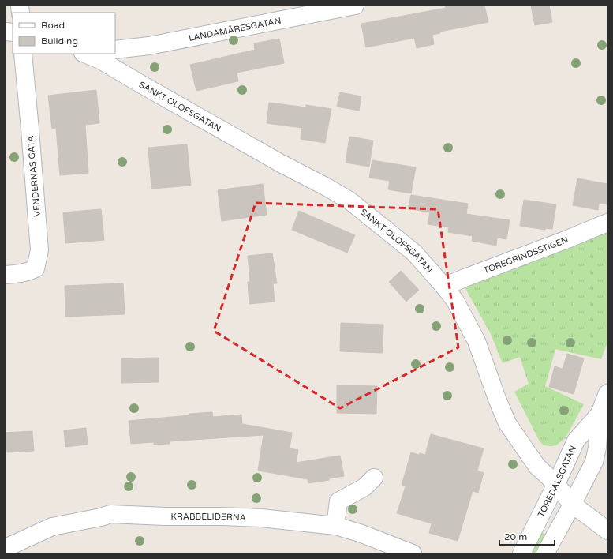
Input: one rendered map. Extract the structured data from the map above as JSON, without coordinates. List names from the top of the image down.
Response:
{
  "streets": {
    "street": [
      "LANDAMÄRESGATAN",
      "SANKT OLOFSGATAN",
      "VENDERNAS GATA",
      "TOREGRINDSSTIGEN",
      "TOREDALSGATAN",
      "KRABBELIDERNA"
    ]
  },
  "crossings": [
    ["SANKT OLOFSGATAN", "TOREGRINDSSTIGEN"],
    ["SANKT OLOFSGATAN", "TOREDALSGATAN"]
  ],
  "legend": ["Road", "Building"],
  "scale_bar": "20 m"
}
